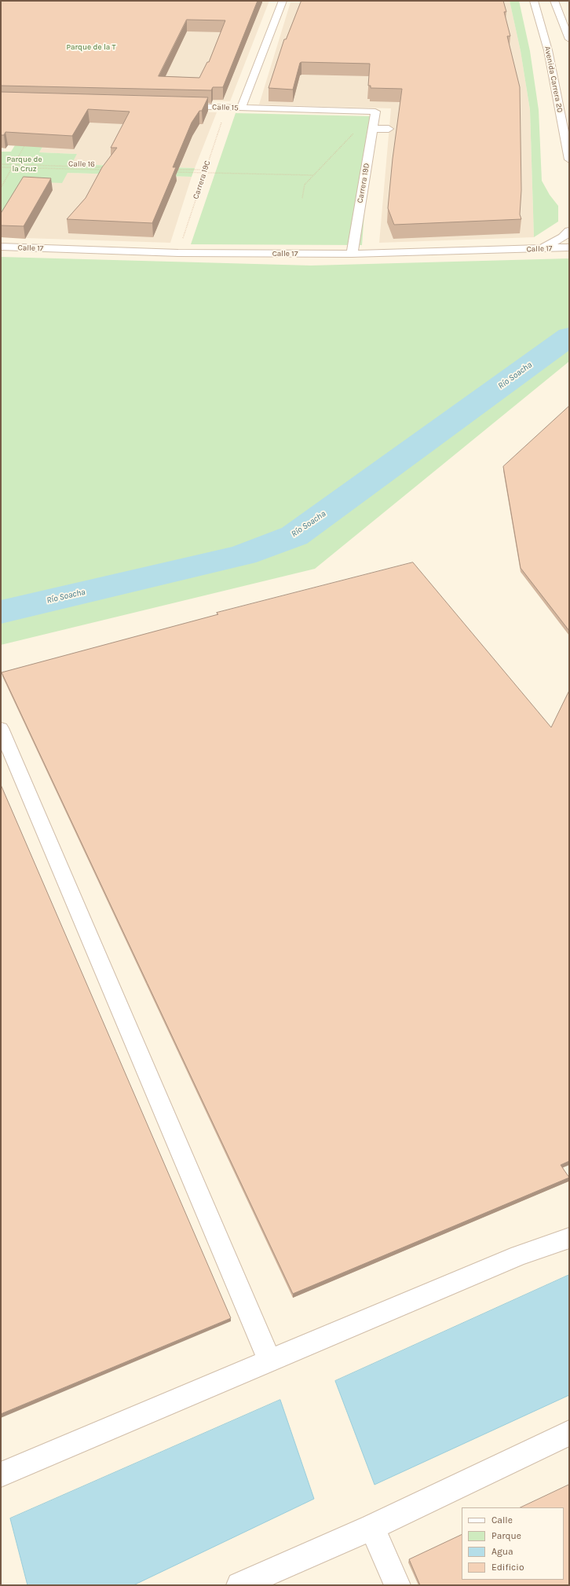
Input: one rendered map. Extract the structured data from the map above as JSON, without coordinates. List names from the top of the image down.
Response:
{
  "streets": {
    "street": [
      "Avenida Carrera 20",
      "Calle 15",
      "Carrera 19D",
      "Calle 17"
    ],
    "path": ["Calle 16", "Carrera 19C"]
  },
  "crossings": [
    ["Calle 15", "Carrera 19C"],
    ["Calle 15", "Carrera 19D"],
    ["Carrera 19C", "Calle 17"],
    ["Carrera 19D", "Calle 17"]
  ],
  "water": ["Río Soacha"],
  "parks": ["Parque de la T", "Parque de la Cruz"],
  "legend": [
    "Calle",
    "Parque",
    "Agua",
    "Edificio"
  ]
}
